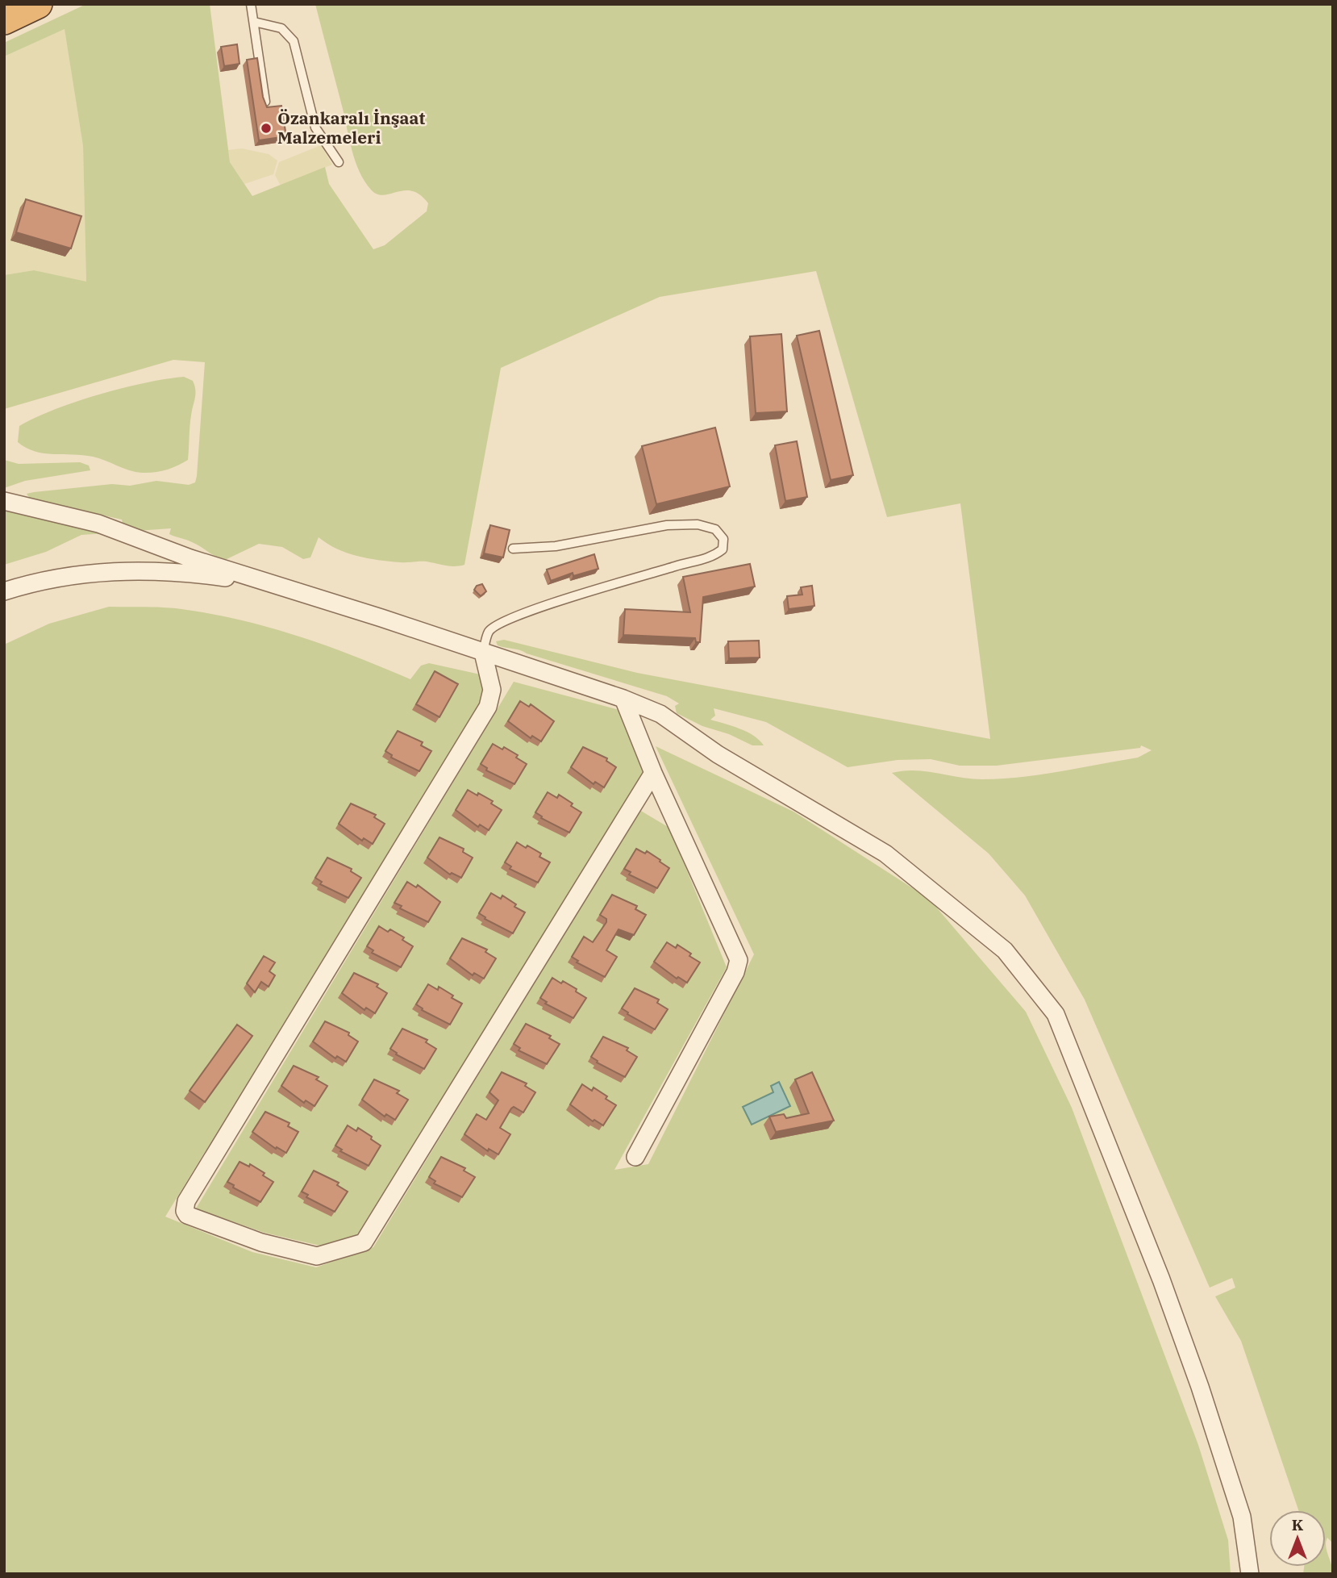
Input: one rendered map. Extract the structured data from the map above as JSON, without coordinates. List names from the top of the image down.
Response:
{
  "places": ["Özankaralı İnşaat Malzemeleri"],
  "north": "top"
}
